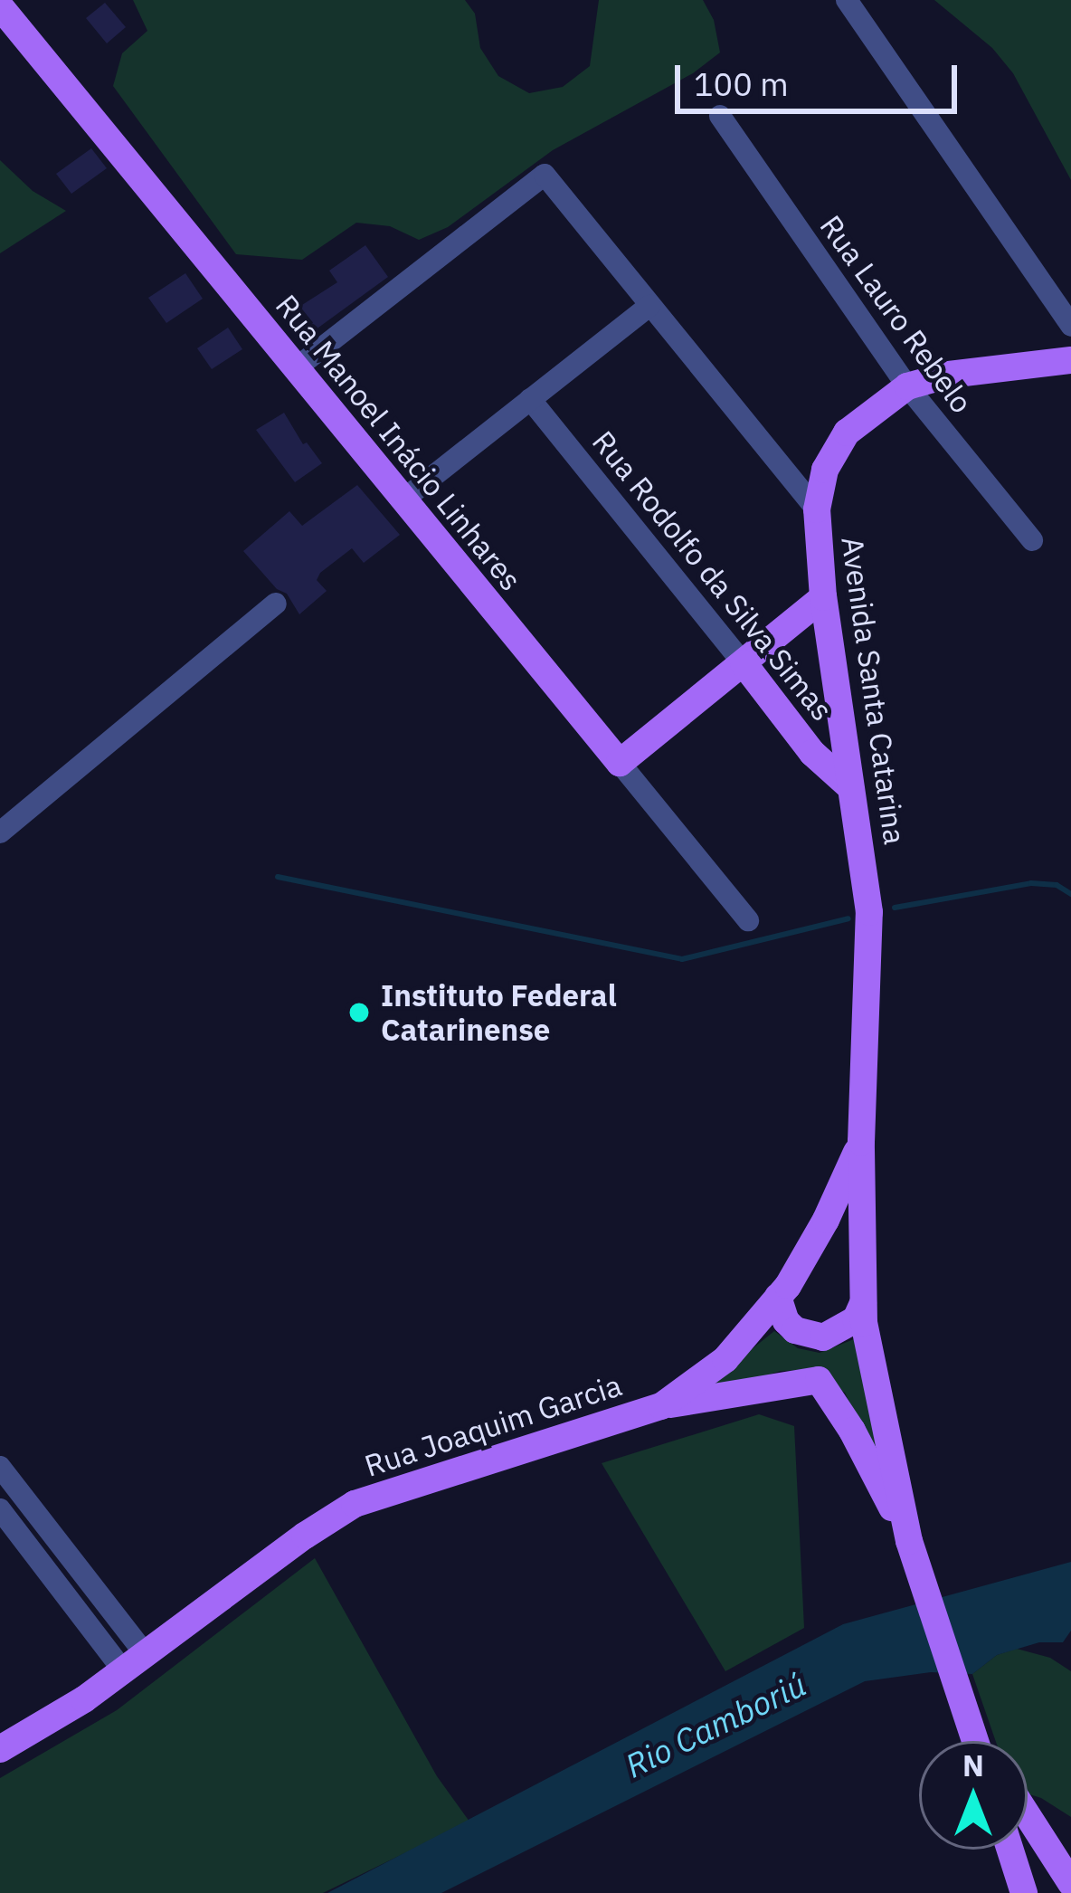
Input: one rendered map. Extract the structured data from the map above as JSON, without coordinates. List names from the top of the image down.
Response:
{
  "streets": {
    "main road": [
      "Rua Manoel Inácio Linhares",
      "Rua Rodolfo da Silva Simas",
      "Avenida Santa Catarina",
      "Rua Joaquim Garcia"
    ],
    "street": ["Rua Lauro Rebelo"]
  },
  "crossings": [
    ["Rua Lauro Rebelo", "Avenida Santa Catarina"],
    ["Rua Rodolfo da Silva Simas", "Avenida Santa Catarina"],
    ["Avenida Santa Catarina", "Rua Joaquim Garcia"]
  ],
  "water": ["Rio Camboriú"],
  "places": ["Instituto Federal Catarinense"],
  "scale_bar": "100 m",
  "north": "top"
}
